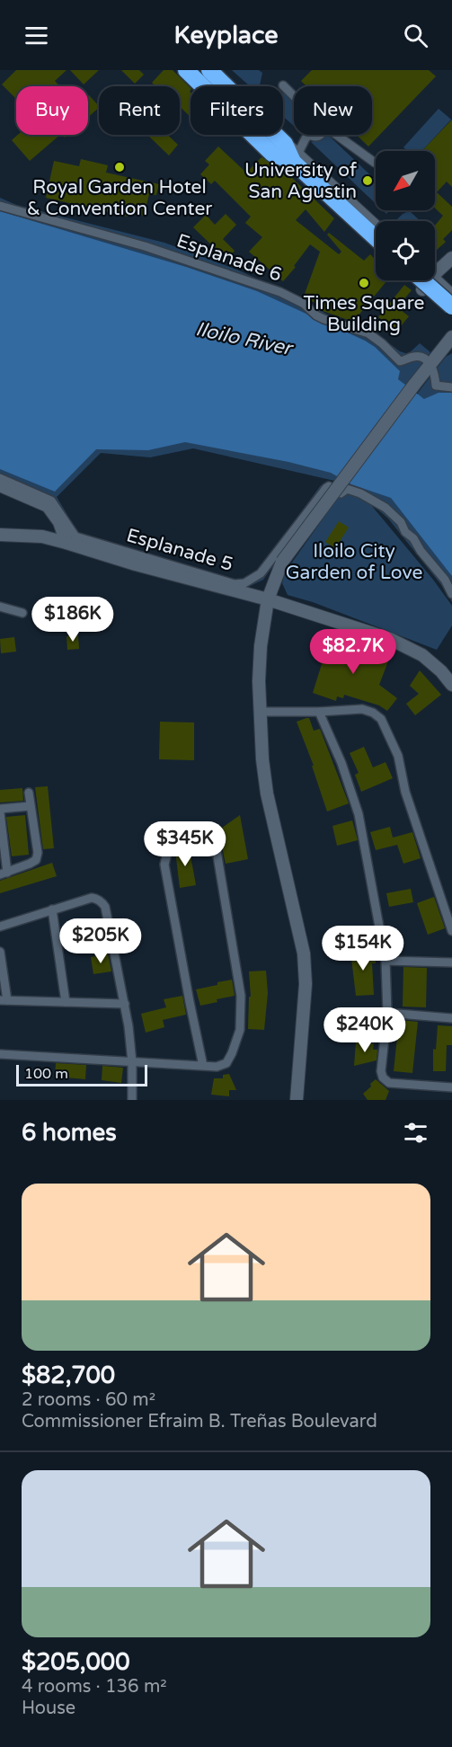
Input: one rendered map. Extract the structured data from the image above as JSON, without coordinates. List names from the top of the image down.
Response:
{
  "streets": {
    "street": ["Esplanade 6", "Esplanade 5"]
  },
  "water": ["Iloilo River"],
  "parks": ["Iloilo City Garden of Love"],
  "places": ["Royal Garden Hotel & Convention Center", "University of San Agustin", "Times Square Building"],
  "scale_bar": "100 m",
  "north": "bottom left",
  "page": {
    "header": "Keyplace",
    "chip": [
      "Buy",
      "Rent",
      "Filters",
      "New"
    ],
    "price": [
      "$186K",
      "$82.7K",
      "$345K",
      "$205K",
      "$154K",
      "$240K"
    ],
    "scale": "100 m",
    "heading": "6 homes",
    "list": [
      {
        "name": "$82,700",
        "note": "2 rooms · 60 m² · Commissioner Efraim B. Treñas Boulevard"
      },
      {
        "name": "$205,000",
        "note": "4 rooms · 136 m² · House"
      }
    ]
  }
}
